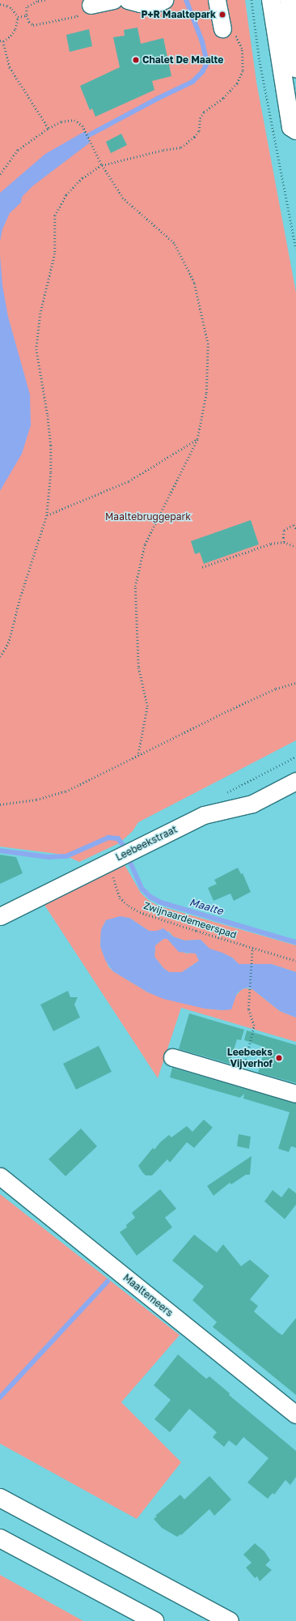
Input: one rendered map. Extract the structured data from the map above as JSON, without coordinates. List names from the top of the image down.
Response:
{
  "streets": {
    "street": ["Leebeekstraat", "Maaltemeers"],
    "path": ["Zwijnaardemeerspad"]
  },
  "crossings": [
    ["Leebeekstraat", "Zwijnaardemeerspad"]
  ],
  "water": ["Maalte"],
  "parks": ["Maaltebruggepark"],
  "places": ["P+R Maaltepark", "Chalet De Maalte", "Leebeeks Vijverhof"]
}
